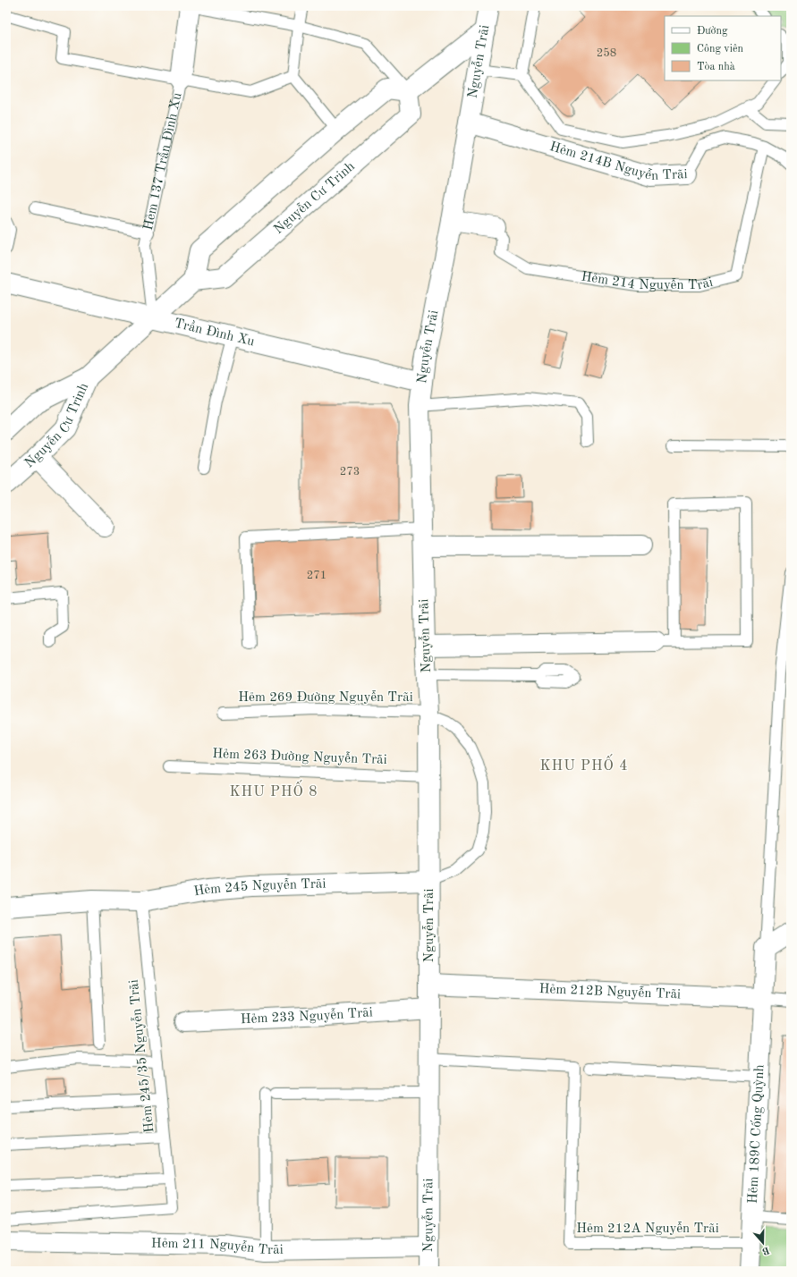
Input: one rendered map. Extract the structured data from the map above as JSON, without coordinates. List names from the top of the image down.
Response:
{
  "streets": {
    "street": [
      "Nguyễn Trãi",
      "Hẻm 214B Nguyễn Trãi",
      "Hẻm 137 Trần Ðình Xu",
      "Nguyễn Cư Trinh",
      "Hẻm 214 Nguyễn Trãi",
      "Trần Ðình Xu",
      "Hẻm 245 Nguyễn Trãi",
      "Hẻm 212B Nguyễn Trãi",
      "Hẻm 233 Nguyễn Trãi",
      "Hẻm 189C Cống Quỳnh",
      "Hẻm 211 Nguyễn Trãi"
    ],
    "lane": [
      "Hẻm 269 Đường Nguyễn Trãi",
      "Hẻm 263 Đường Nguyễn Trãi",
      "Hẻm 245/35 Nguyễn Trãi",
      "Hẻm 212A Nguyễn Trãi"
    ]
  },
  "crossings": [
    ["Nguyễn Trãi", "Hẻm 214B Nguyễn Trãi"],
    ["Nguyễn Trãi", "Hẻm 214 Nguyễn Trãi"],
    ["Nguyễn Trãi", "Trần Ðình Xu"],
    ["Nguyễn Trãi", "Hẻm 269 Đường Nguyễn Trãi"],
    ["Nguyễn Trãi", "Hẻm 263 Đường Nguyễn Trãi"],
    ["Nguyễn Trãi", "Hẻm 245 Nguyễn Trãi"],
    ["Nguyễn Trãi", "Hẻm 212B Nguyễn Trãi"],
    ["Nguyễn Trãi", "Hẻm 233 Nguyễn Trãi"],
    ["Nguyễn Trãi", "Hẻm 212A Nguyễn Trãi"],
    ["Nguyễn Trãi", "Hẻm 211 Nguyễn Trãi"],
    ["Hẻm 214B Nguyễn Trãi", "Hẻm 214 Nguyễn Trãi"],
    ["Hẻm 137 Trần Ðình Xu", "Nguyễn Cư Trinh"],
    ["Hẻm 137 Trần Ðình Xu", "Trần Ðình Xu"],
    ["Nguyễn Cư Trinh", "Trần Ðình Xu"],
    ["Hẻm 245 Nguyễn Trãi", "Hẻm 245/35 Nguyễn Trãi"],
    ["Hẻm 212B Nguyễn Trãi", "Hẻm 189C Cống Quỳnh"],
    ["Hẻm 189C Cống Quỳnh", "Hẻm 212A Nguyễn Trãi"]
  ],
  "districts": ["KHU PHỐ 4", "KHU PHỐ 8"],
  "house_numbers": ["258", "273", "271"],
  "legend": ["Đường", "Công viên", "Tòa nhà"],
  "north": "bottom"
}
